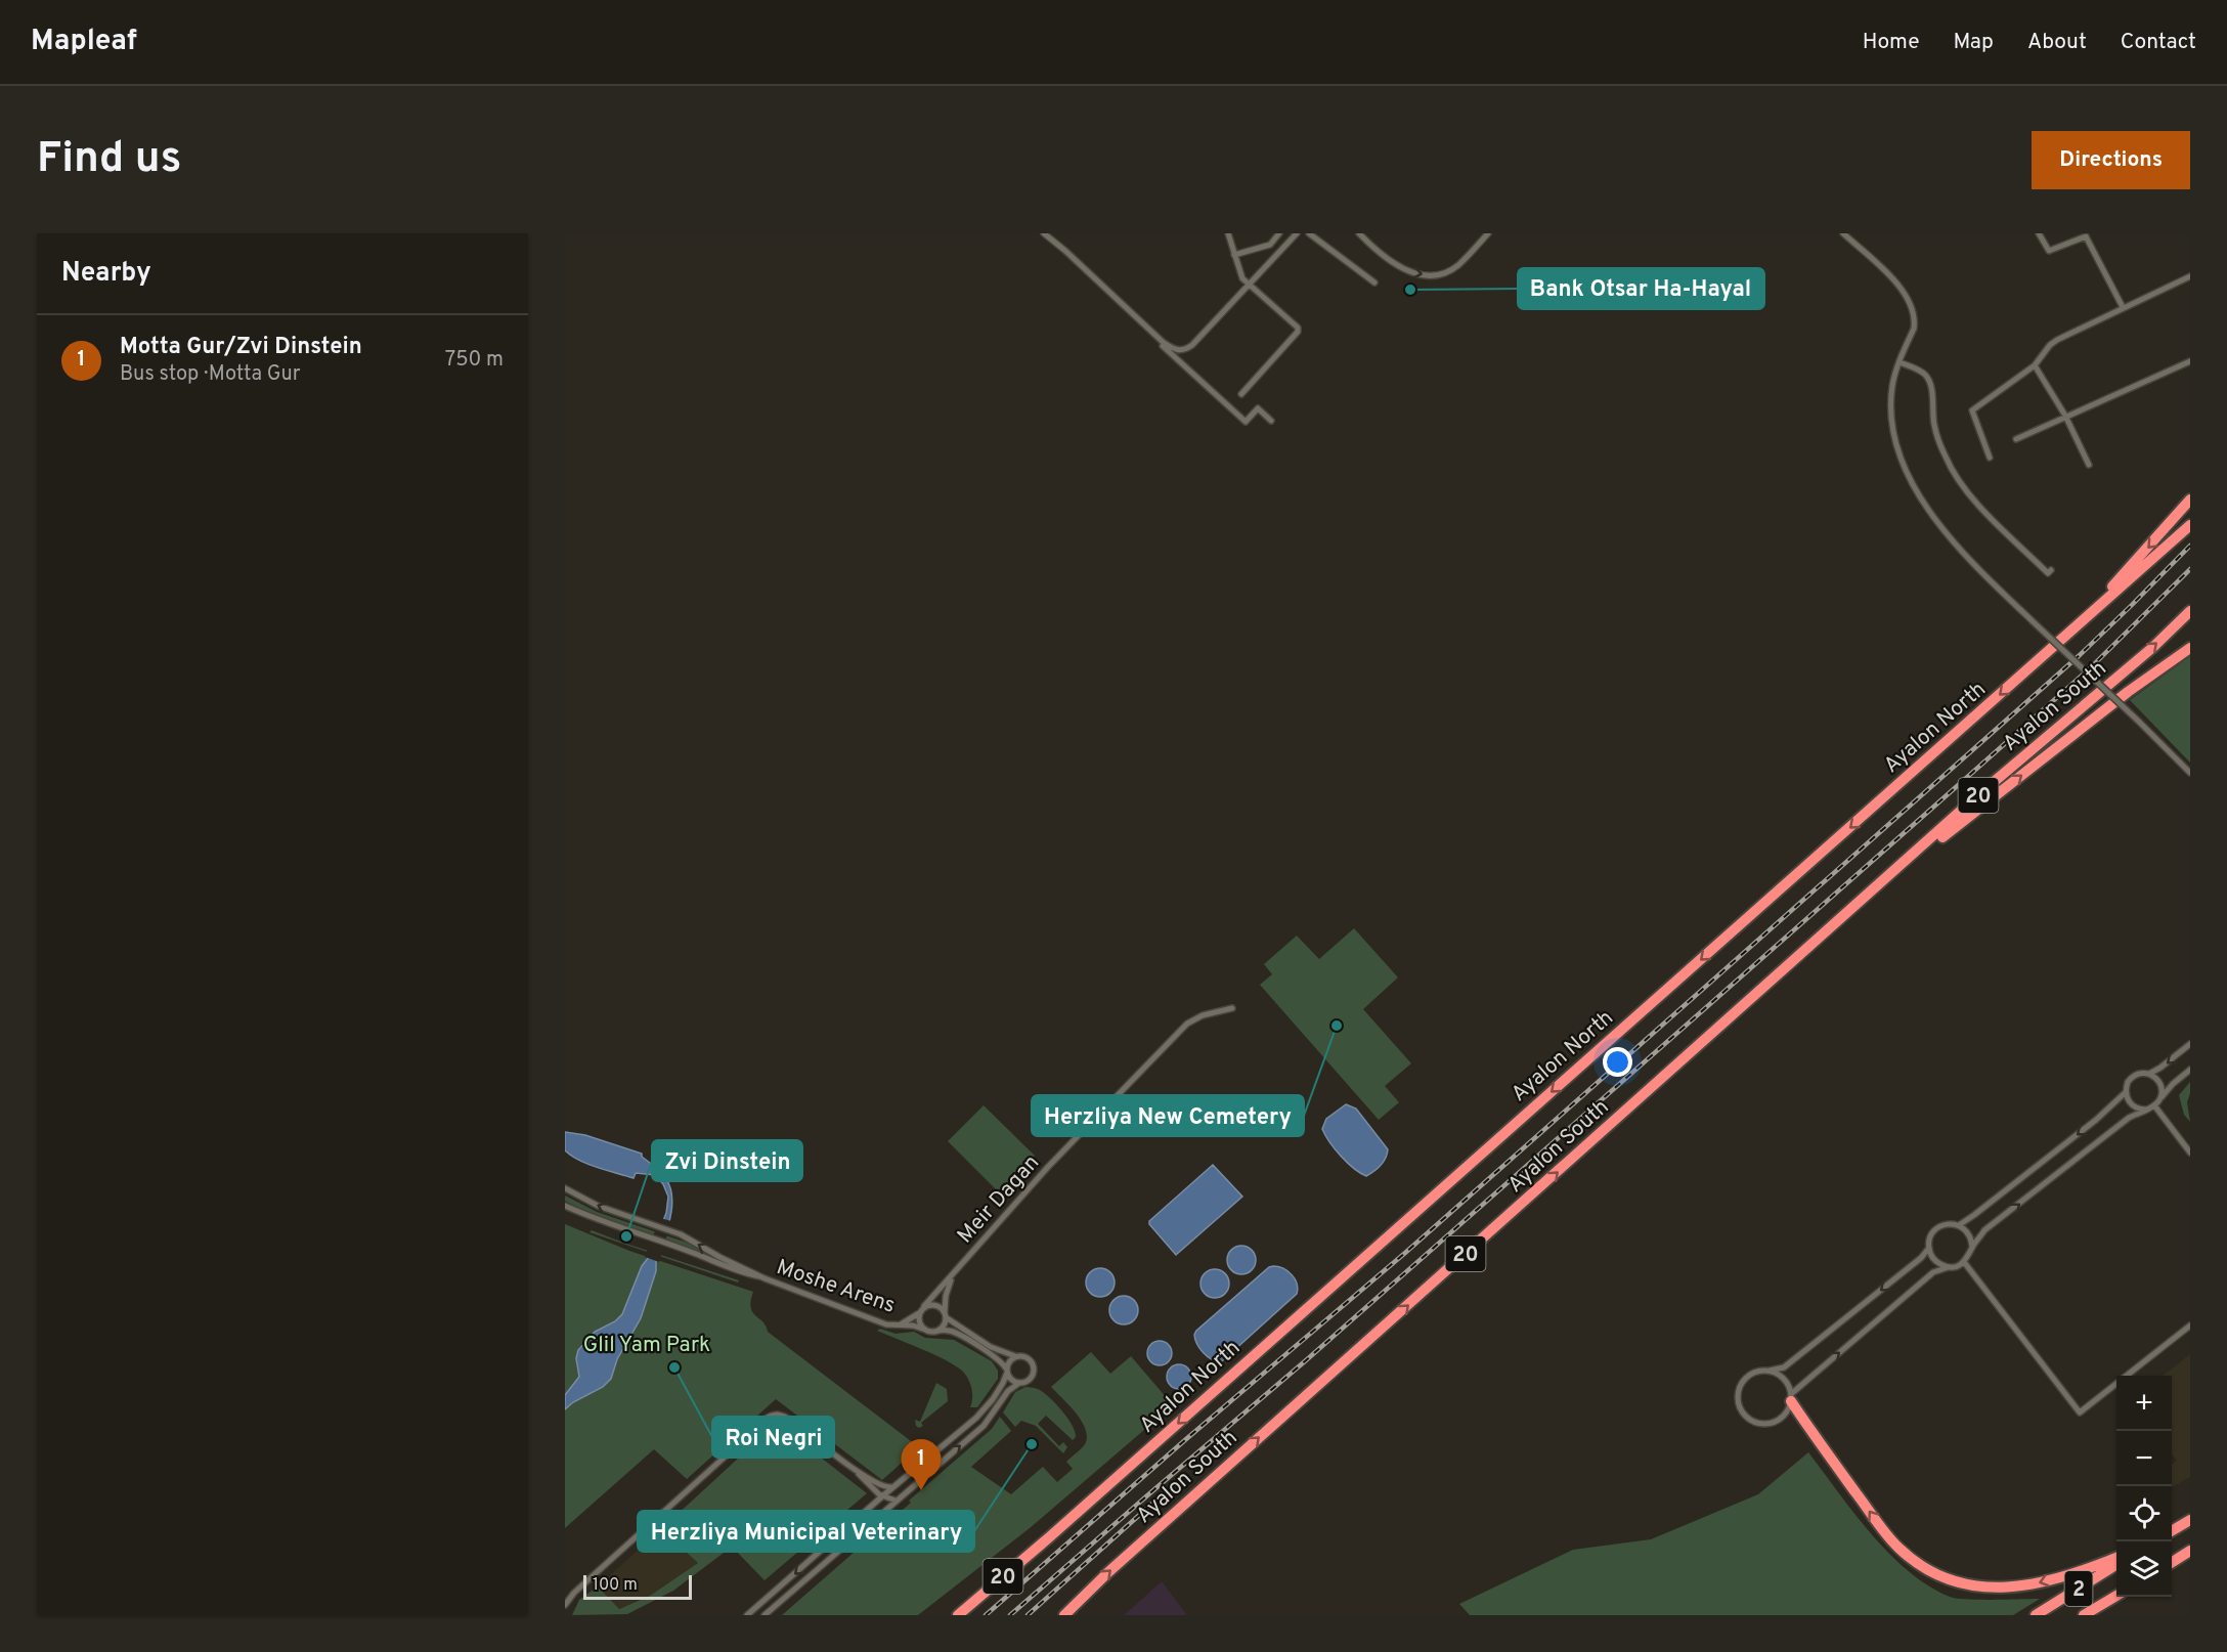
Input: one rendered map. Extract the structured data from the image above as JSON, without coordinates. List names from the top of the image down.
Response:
{
  "streets": {
    "highway": [
      "Ayalon South",
      "Ayalon North",
      "20",
      "2"
    ],
    "street": ["Meir Dagan", "Moshe Arens"]
  },
  "crossings": [
    ["Meir Dagan", "Moshe Arens"]
  ],
  "one_way": ["Ayalon North"],
  "parks": ["Glil Yam Park"],
  "places": [
    "Bank Otsar Ha-Hayal",
    "Herzliya New Cemetery",
    "Zvi Dinstein",
    "Roi Negri",
    "Herzliya Municipal Veterinary"
  ],
  "scale_bar": "100 m",
  "page": {
    "header": "Mapleaf",
    "nav": [
      "Home",
      "Map",
      "About",
      "Contact"
    ],
    "buttons": "Directions",
    "title": "Find us",
    "heading": "Nearby",
    "list": [
      {
        "mark": "1",
        "name": "Motta Gur/Zvi Dinstein",
        "note": "Bus stop · Motta Gur",
        "value": "750 m"
      }
    ],
    "map_buttons": ["+", "−"],
    "pins": "1",
    "scale": "100 m"
  }
}
